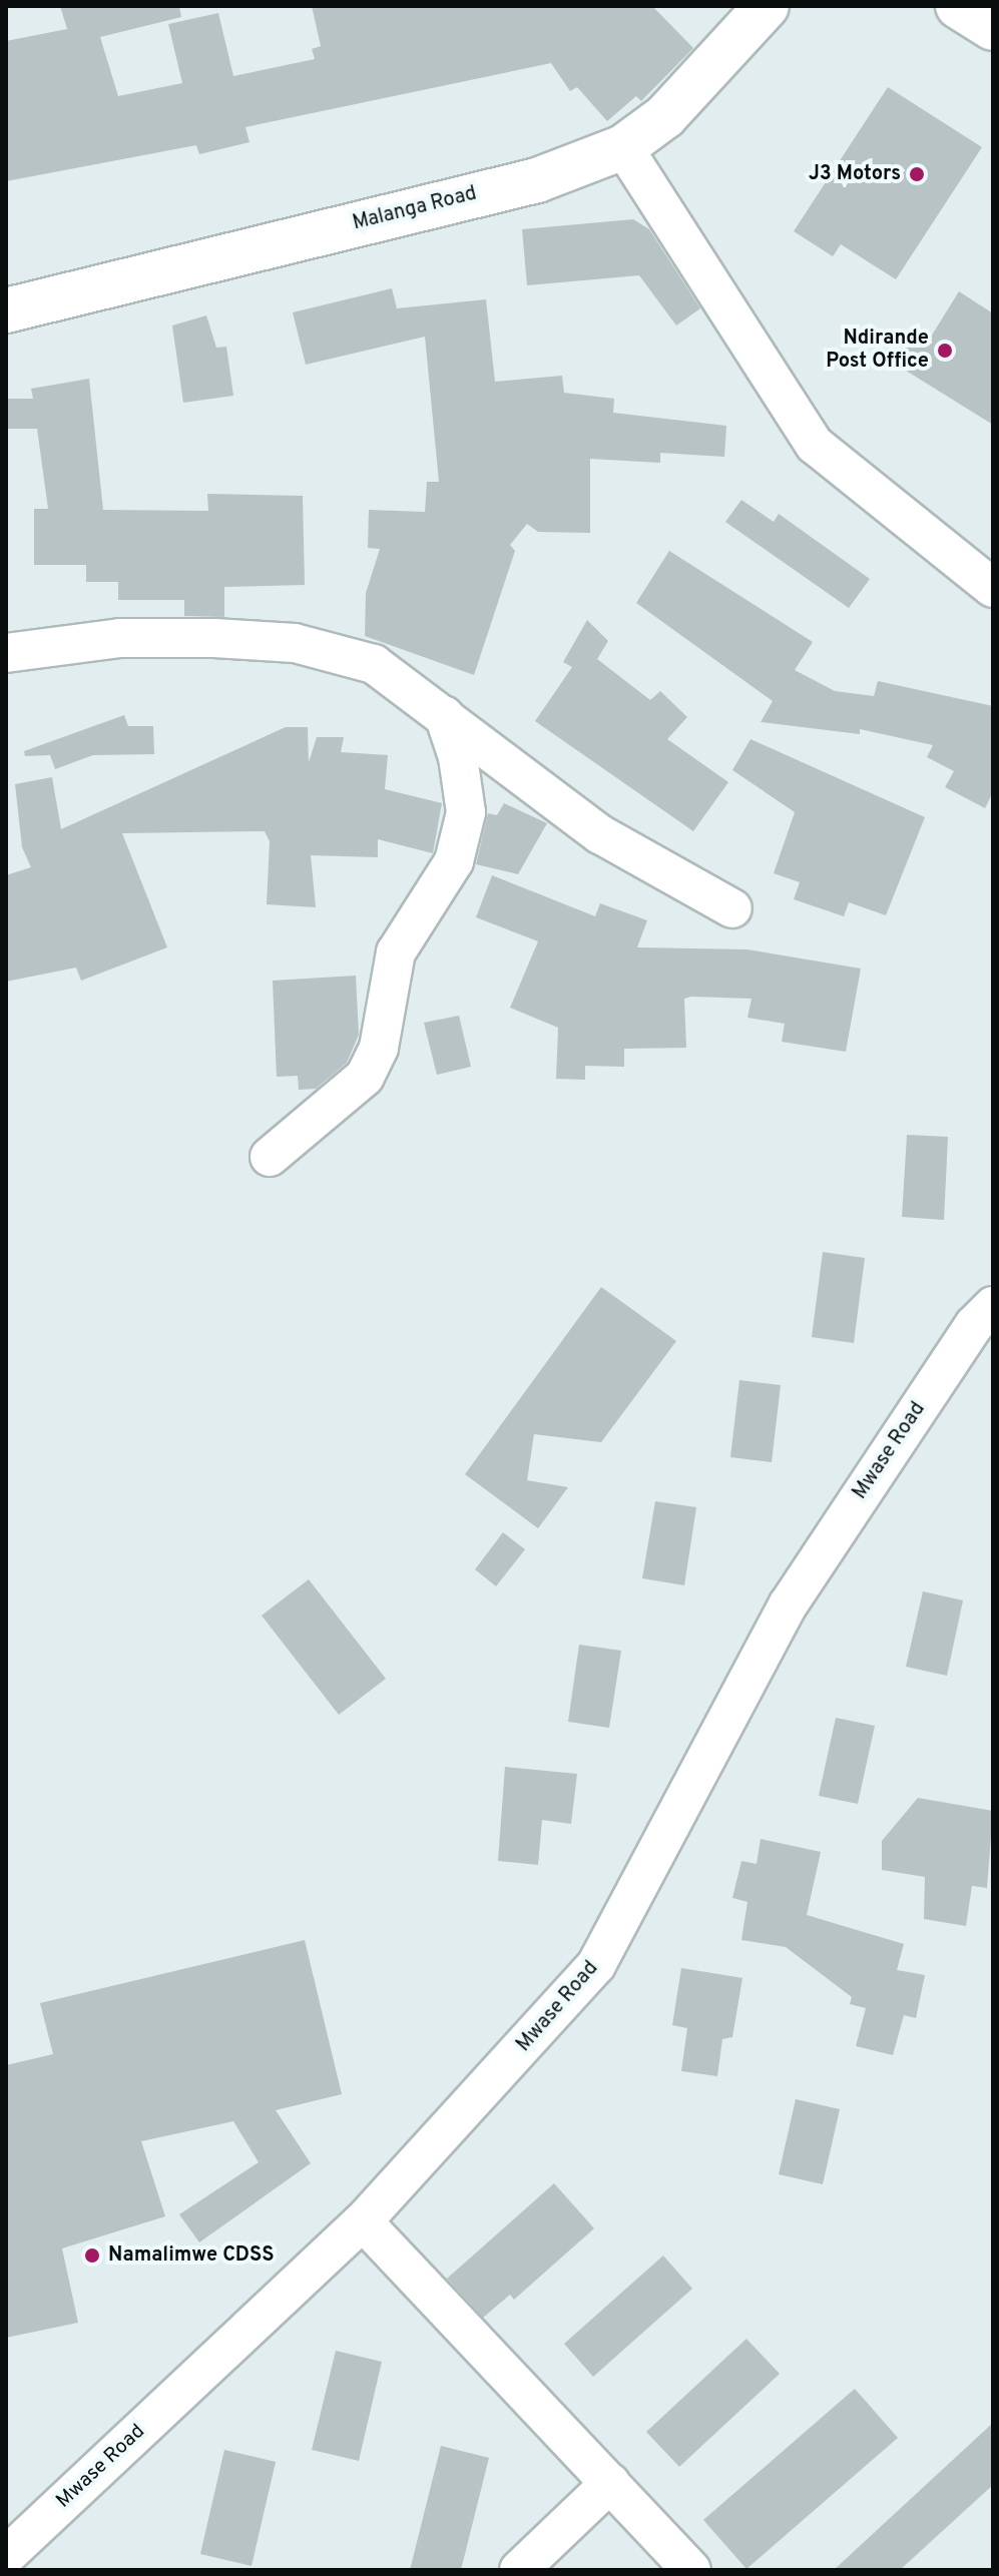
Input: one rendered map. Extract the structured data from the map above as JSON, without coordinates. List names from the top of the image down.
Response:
{
  "streets": {
    "street": ["Malanga Road", "Mwase Road"]
  },
  "places": ["J3 Motors", "Ndirande Post Office", "Namalimwe CDSS"]
}
